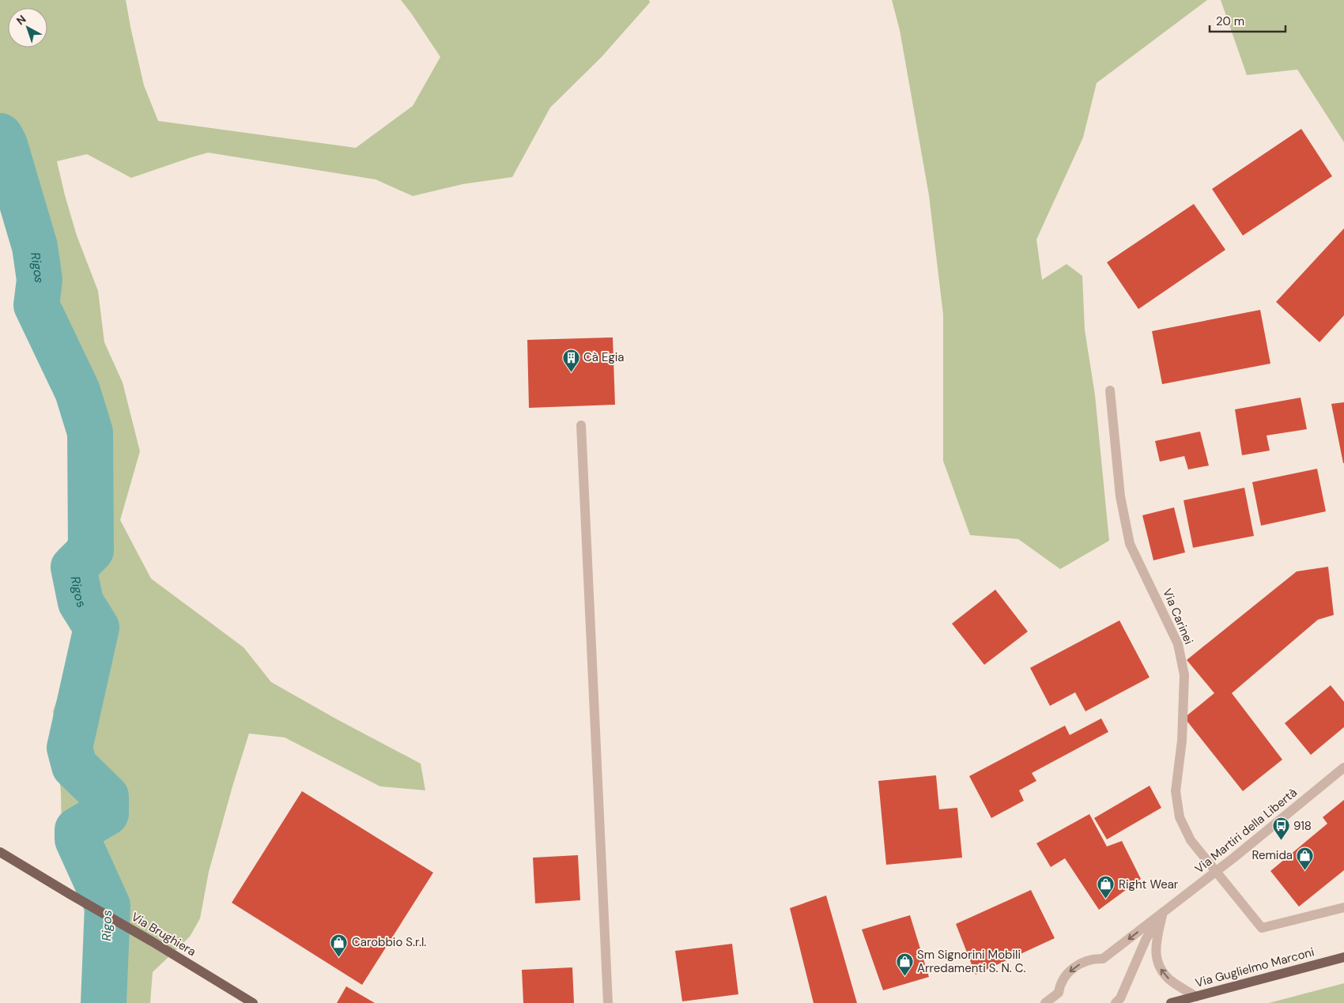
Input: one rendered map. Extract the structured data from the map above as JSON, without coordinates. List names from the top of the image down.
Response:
{
  "streets": {
    "main road": ["Via Brughiera", "Via Guglielmo Marconi"],
    "street": ["Via Carinei", "Via Martiri della Libertà"]
  },
  "crossings": [
    ["Via Carinei", "Via Martiri della Libertà"]
  ],
  "water": ["Rigos"],
  "places": {
    "building": ["Cà Egia"],
    "bus stop": ["918"],
    "shop": [
      "Remida",
      "Right Wear",
      "Carobbio S.r.l.",
      "Sm Signorini Mobili Arredamenti S. N. C."
    ]
  },
  "scale_bar": "20 m",
  "north": "top left"
}
